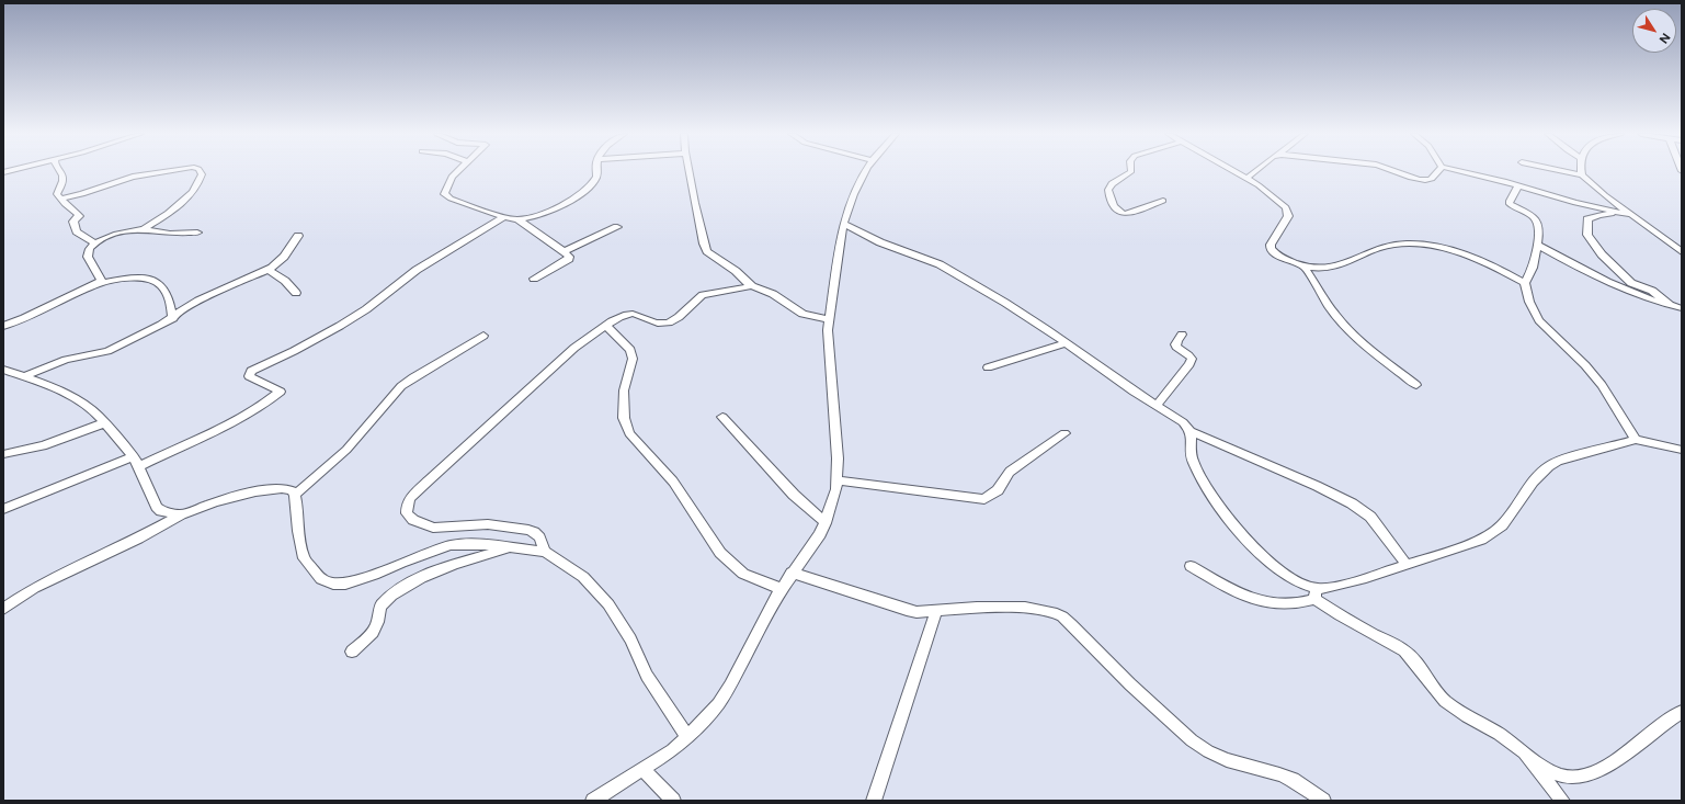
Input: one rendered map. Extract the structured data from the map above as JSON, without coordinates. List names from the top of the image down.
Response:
{
  "north": "bottom right"
}
